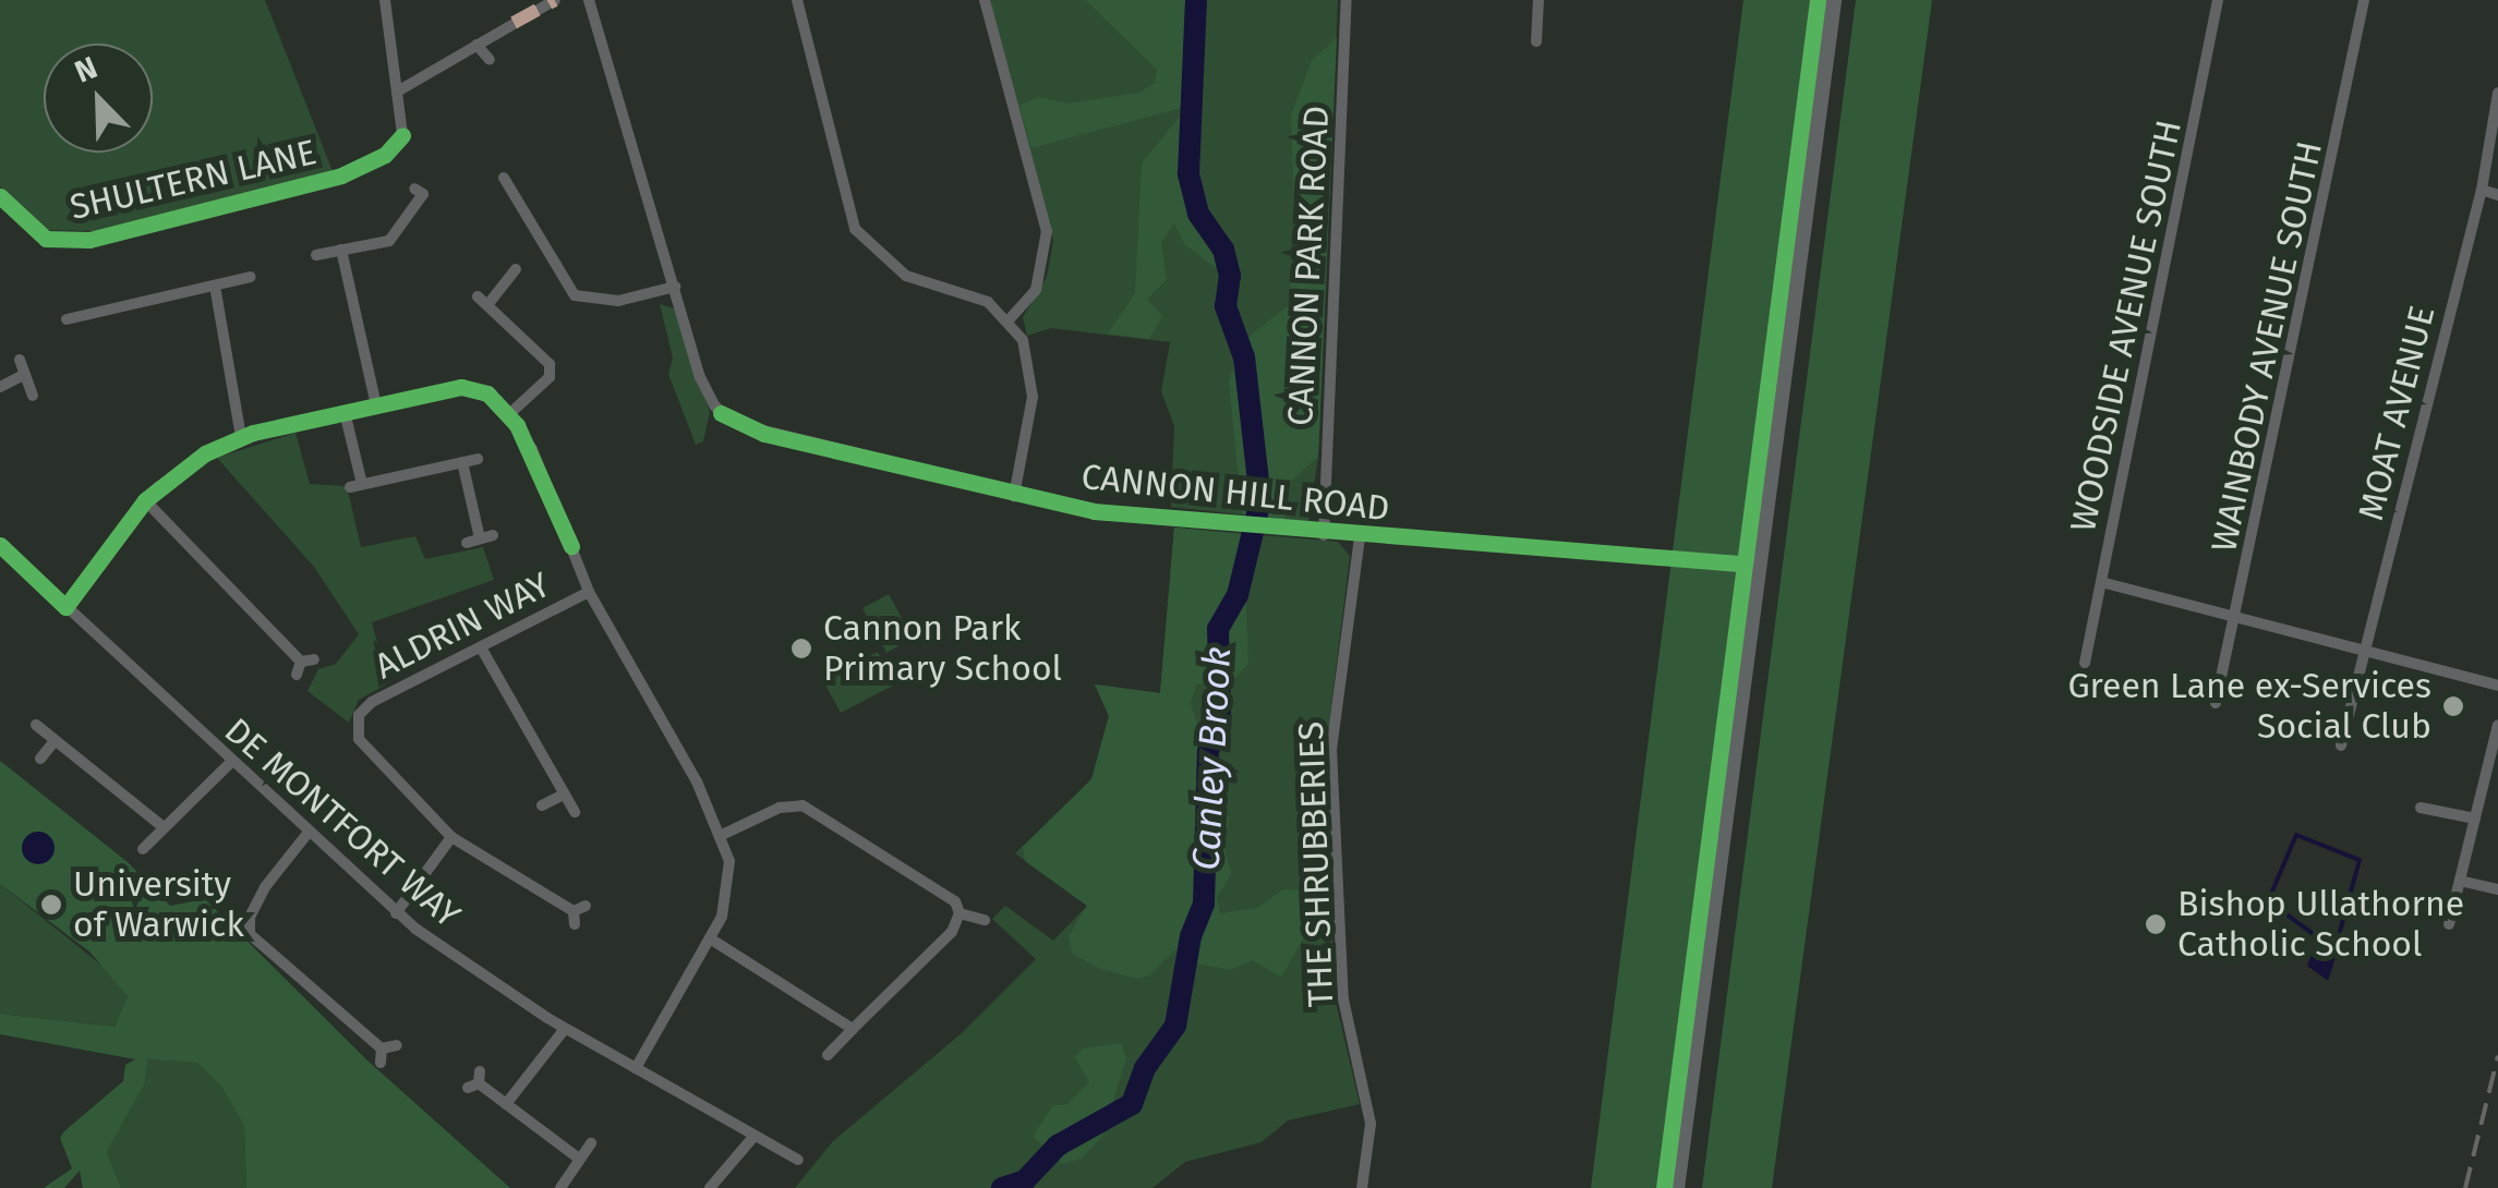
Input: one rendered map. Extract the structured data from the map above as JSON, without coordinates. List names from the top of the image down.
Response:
{
  "streets": {
    "street": [
      "CANNON PARK ROAD",
      "WOODSIDE AVENUE SOUTH",
      "WAINBODY AVENUE SOUTH",
      "MOAT AVENUE",
      "CANNON HILL ROAD",
      "ALDRIN WAY",
      "DE MONTFORT WAY",
      "THE SHRUBBERIES"
    ],
    "cycle path": ["SHULTERN LANE"]
  },
  "crossings": [
    ["CANNON PARK ROAD", "CANNON HILL ROAD"],
    ["CANNON HILL ROAD", "THE SHRUBBERIES"]
  ],
  "water": ["Canley Brook"],
  "places": [
    "Cannon Park Primary School",
    "Green Lane ex-Services Social Club",
    "University of Warwick",
    "Bishop Ullathorne Catholic School"
  ],
  "north": "top left"
}
